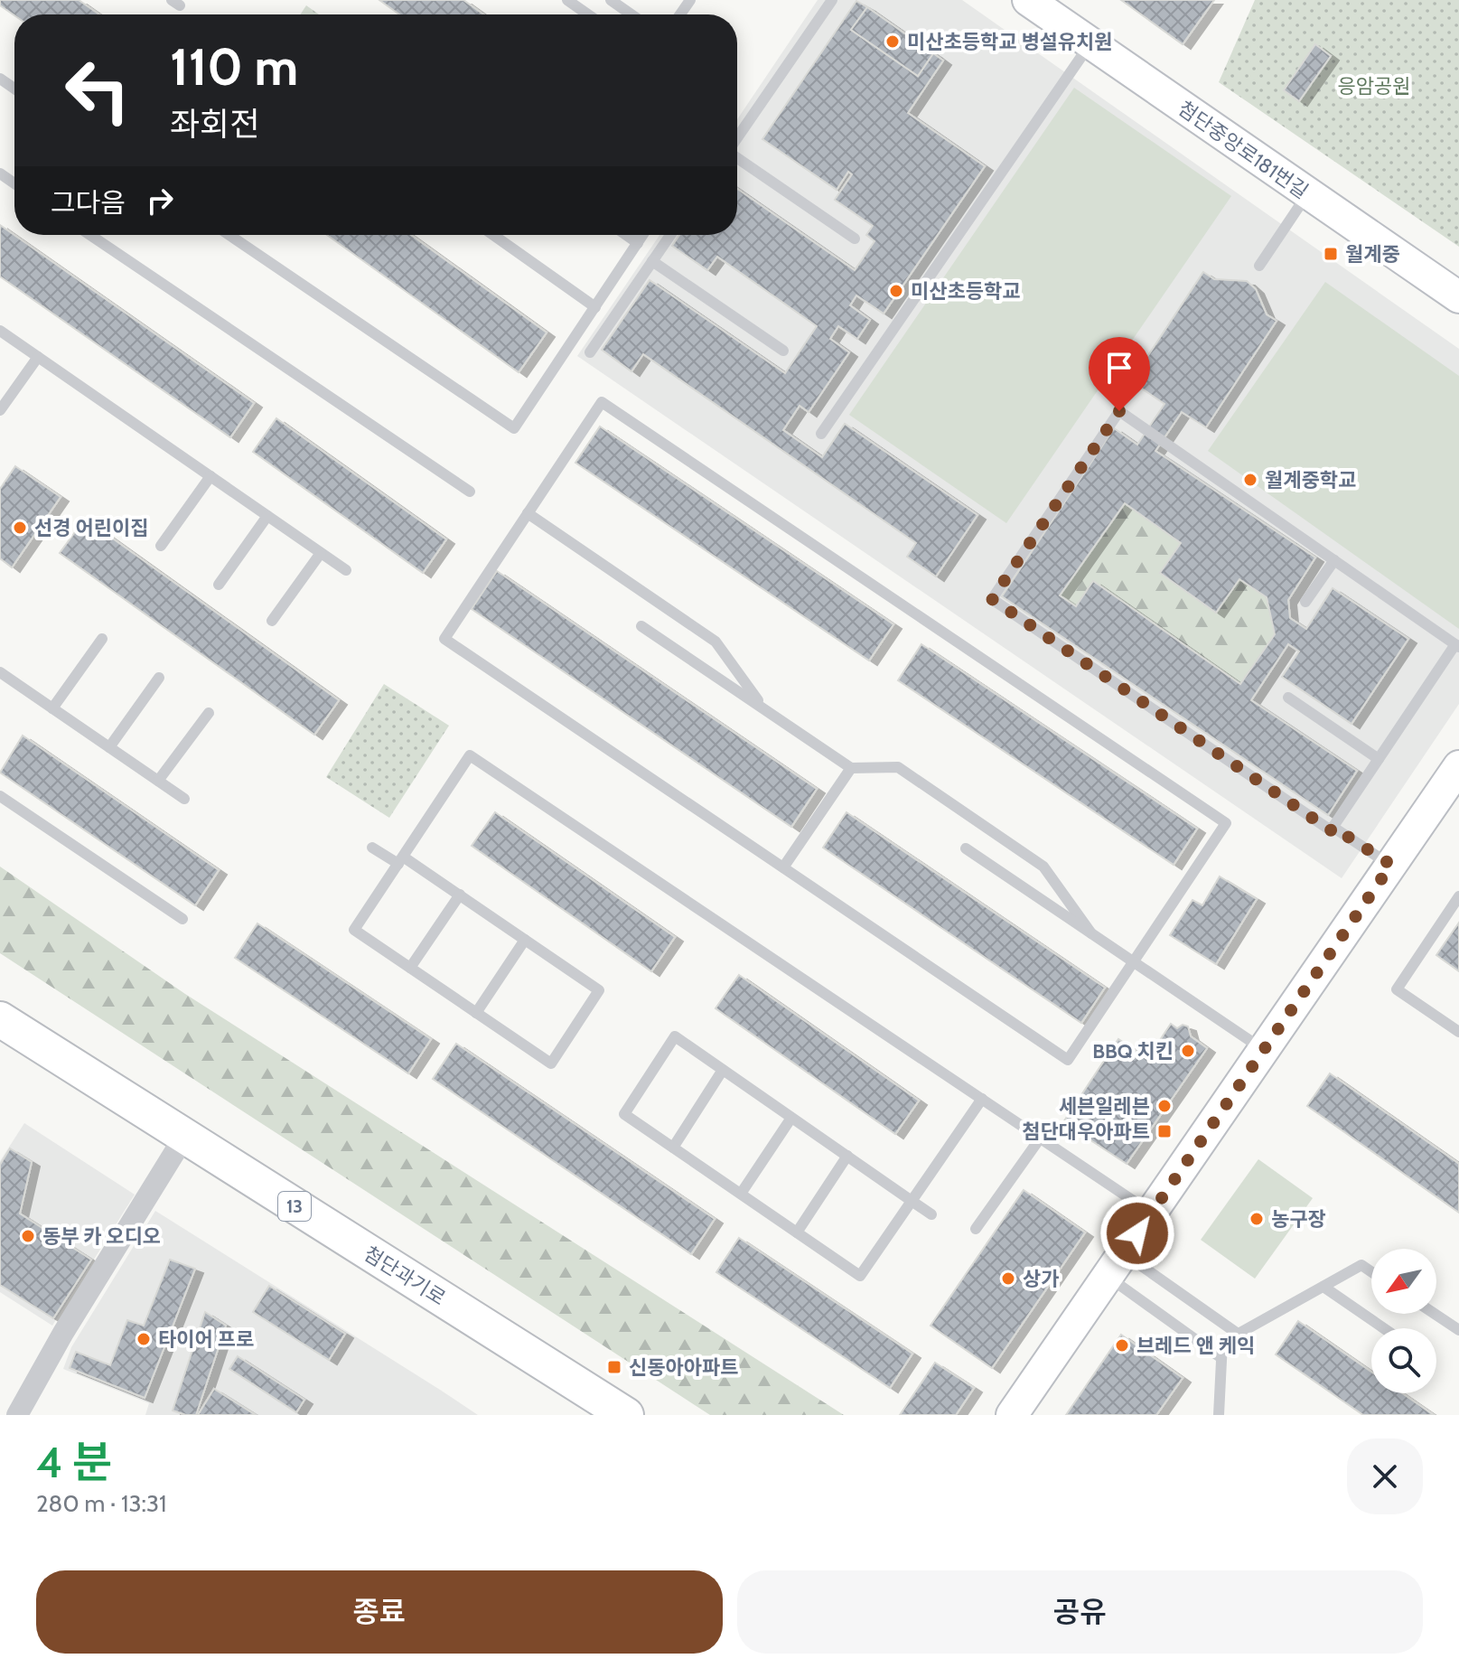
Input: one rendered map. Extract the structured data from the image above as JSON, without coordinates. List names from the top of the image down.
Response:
{
  "streets": {
    "main road": ["13", "첨단과기로"],
    "street": ["첨단중앙로181번길"]
  },
  "parks": ["응암공원"],
  "places": {
    "other": [
      "미산초등학교 병설유치원",
      "미산초등학교",
      "월계중학교",
      "선경 어린이집",
      "BBQ 치킨",
      "세븐일레븐",
      "농구장",
      "동부 카 오디오",
      "상가",
      "타이어 프로",
      "브레드 앤 케익"
    ],
    "transit": ["월계중", "첨단대우아파트", "신동아아파트"]
  },
  "north": "bottom left",
  "page": {
    "turn": ["110 m", "좌회전"],
    "then": "그다음",
    "heading": ["4 분", "280 m · 13:31"],
    "buttons": ["종료", "공유"]
  }
}
